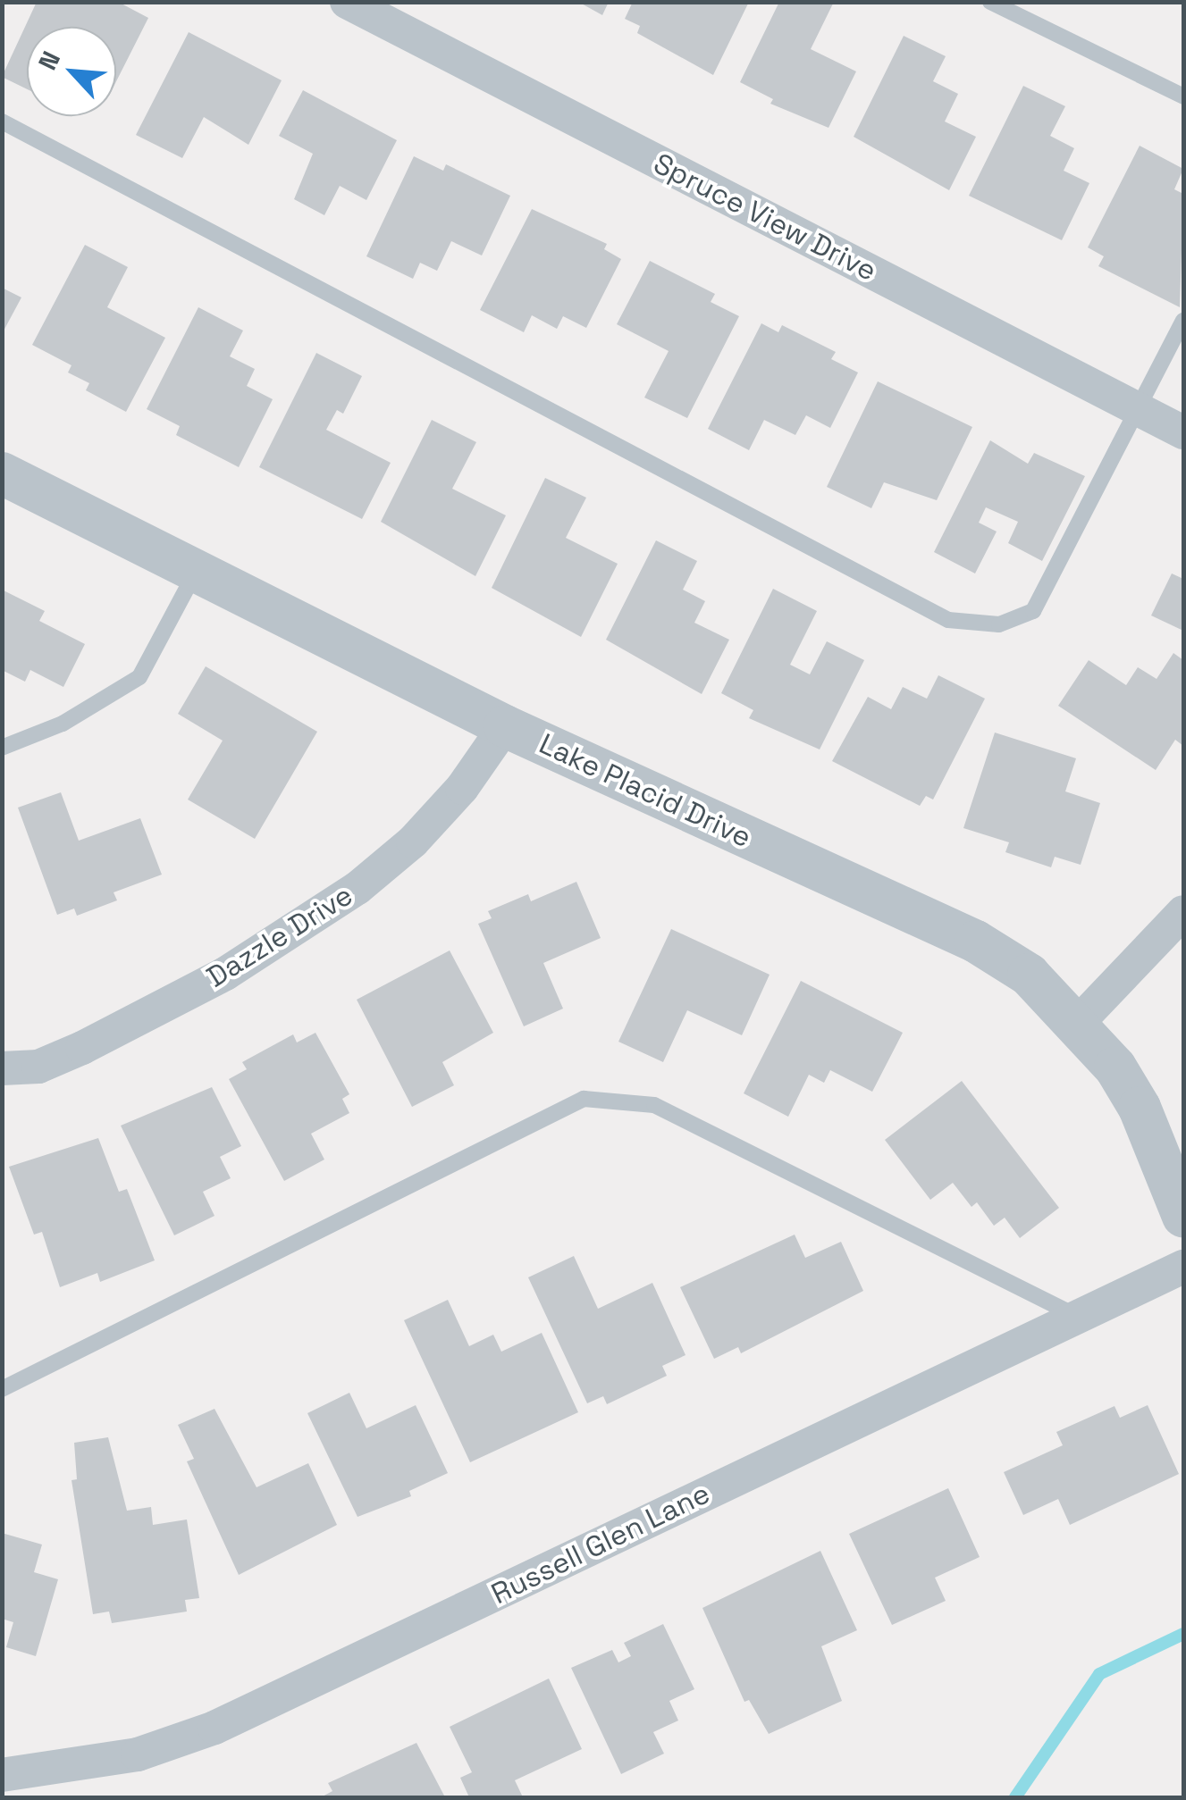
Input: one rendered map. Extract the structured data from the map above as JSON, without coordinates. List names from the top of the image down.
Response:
{
  "streets": {
    "street": [
      "Spruce View Drive",
      "Lake Placid Drive",
      "Dazzle Drive",
      "Russell Glen Lane"
    ]
  },
  "crossings": [
    ["Lake Placid Drive", "Dazzle Drive"]
  ],
  "north": "top left"
}
